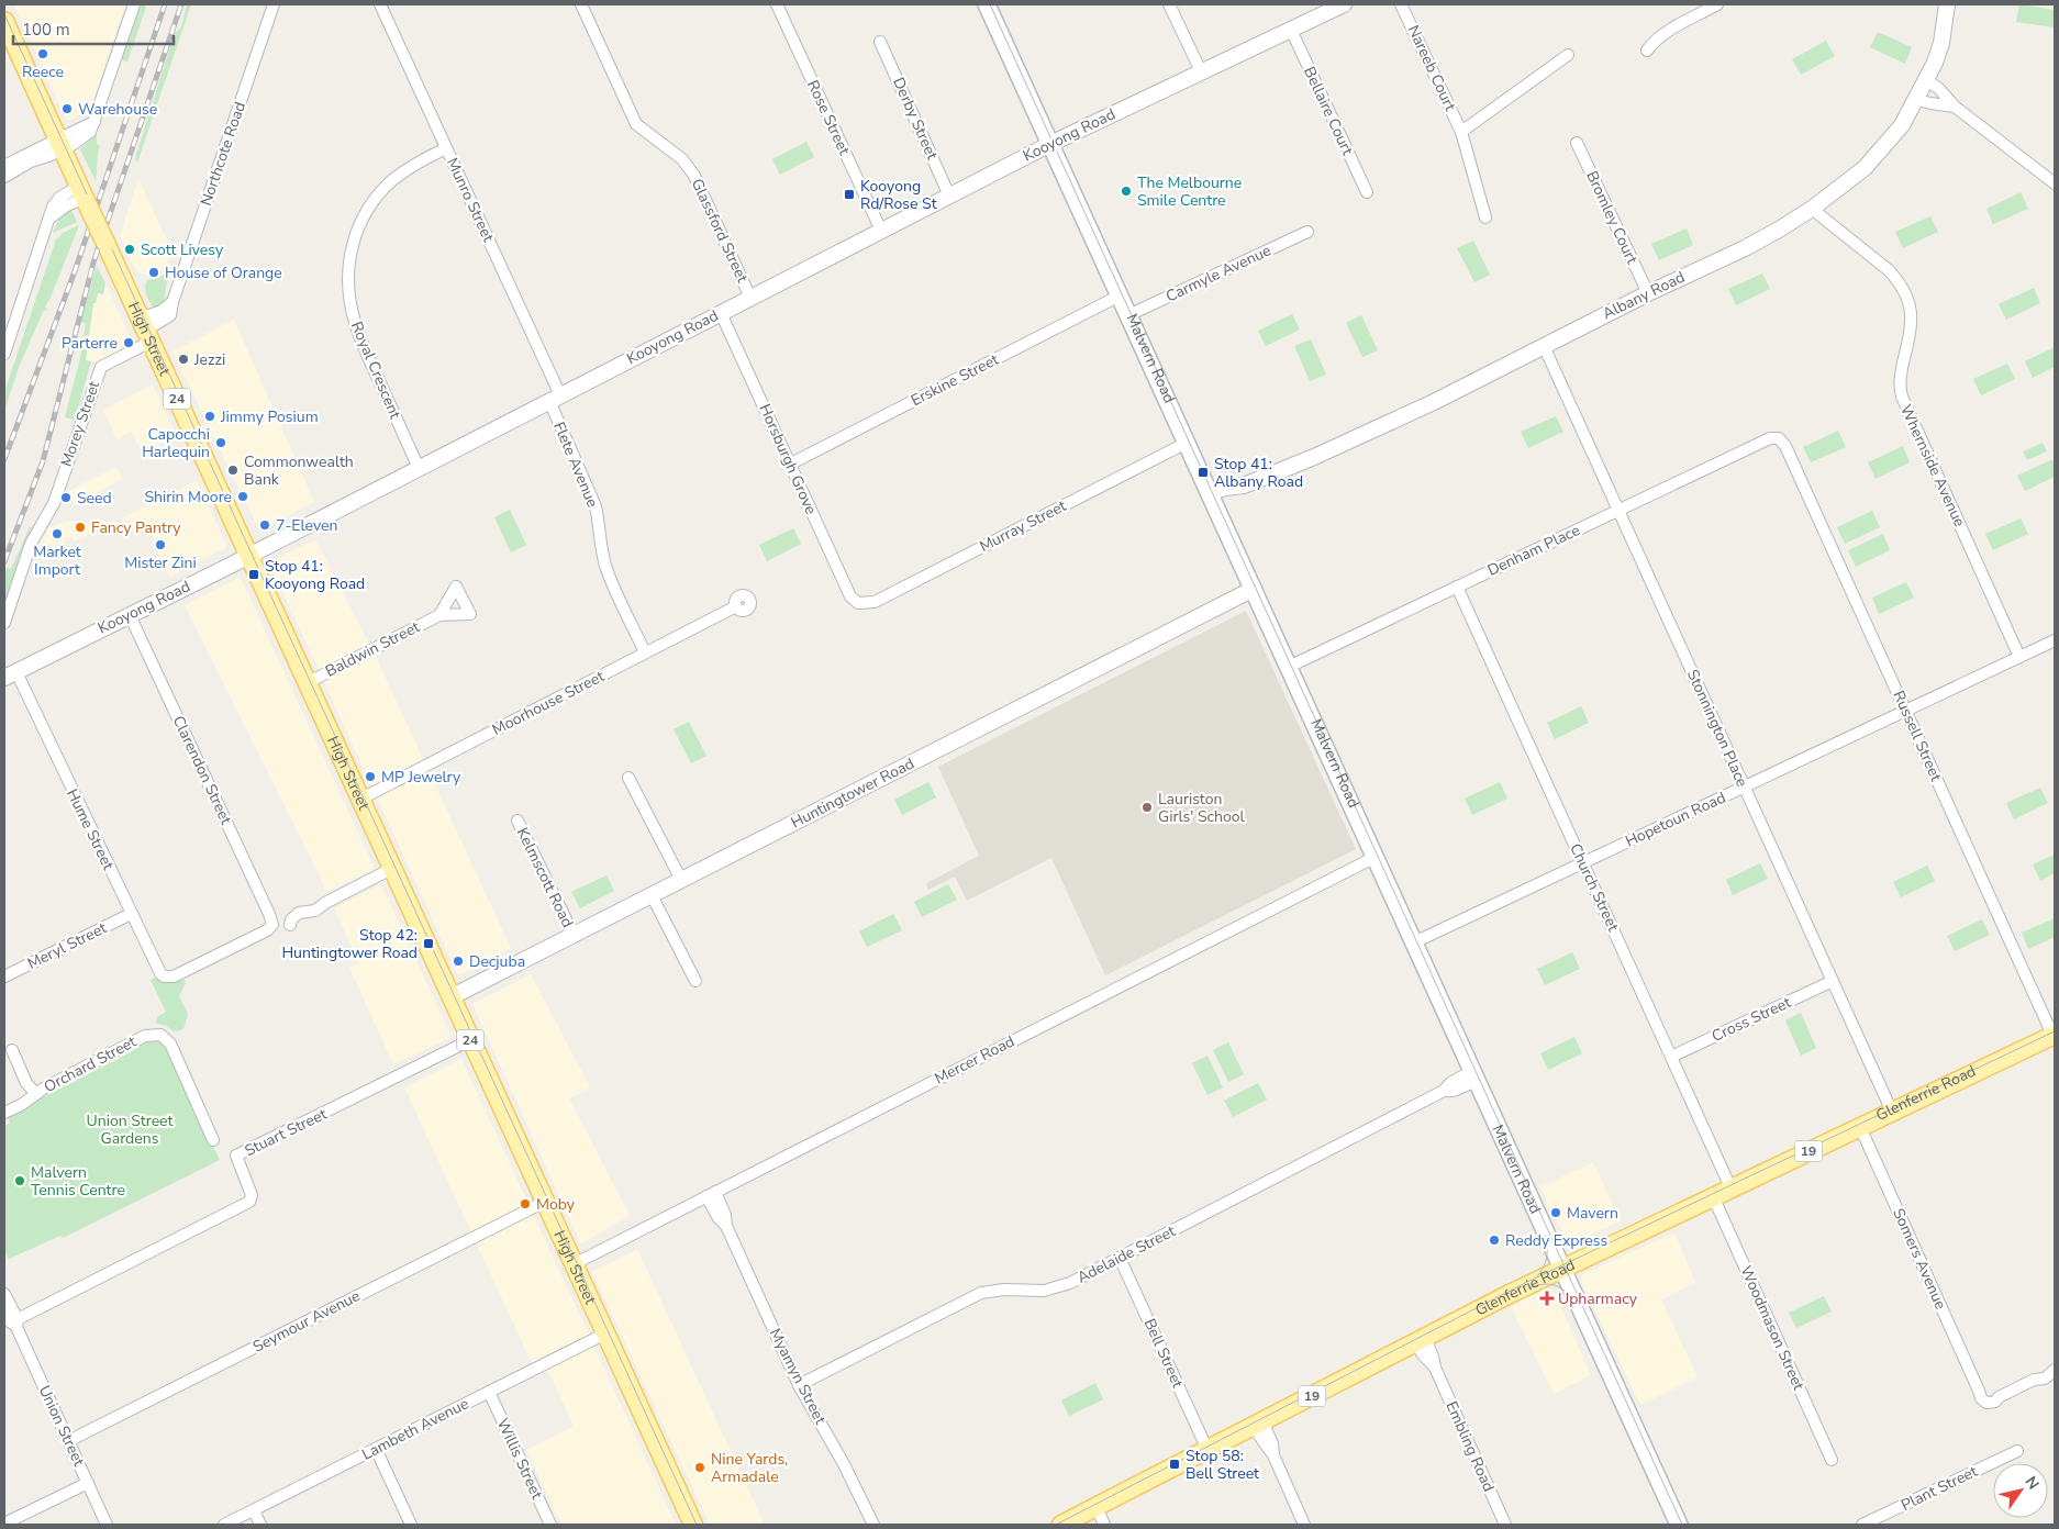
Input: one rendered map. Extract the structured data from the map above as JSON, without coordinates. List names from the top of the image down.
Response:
{
  "streets": {
    "main road": [
      "High Street",
      "Malvern Road",
      "24",
      "Glenferrie Road",
      "19"
    ],
    "street": [
      "Nareeb Court",
      "Bellaire Court",
      "Rose Street",
      "Derby Street",
      "Kooyong Road",
      "Northcote Road",
      "Munro Street",
      "Bromley Court",
      "Glassford Street",
      "Carmyle Avenue",
      "Albany Road",
      "Royal Crescent",
      "Erskine Street",
      "Morey Street",
      "Horsburgh Grove",
      "Flete Avenue",
      "Whernside Avenue",
      "Murray Street",
      "Denham Place",
      "Baldwin Street",
      "Moorhouse Street",
      "Stonnington Place",
      "Russell Street",
      "Clarendon Street",
      "Huntingtower Road",
      "Hopetoun Road",
      "Hume Street",
      "Kelmscott Road",
      "Church Street",
      "Meryl Street",
      "Cross Street",
      "Mercer Road",
      "Orchard Street",
      "Stuart Street",
      "Adelaide Street",
      "Somers Avenue",
      "Seymour Avenue",
      "Woodmason Street",
      "Bell Street",
      "Myamyn Street",
      "Union Street",
      "Lambeth Avenue",
      "Embling Road",
      "Willis Street",
      "Plant Street"
    ]
  },
  "crossings": [
    ["Bellaire Court", "Kooyong Road"],
    ["Rose Street", "Kooyong Road"],
    ["Derby Street", "Kooyong Road"],
    ["Kooyong Road", "Munro Street"],
    ["Kooyong Road", "Glassford Street"],
    ["Kooyong Road", "High Street"],
    ["Kooyong Road", "Malvern Road"],
    ["Kooyong Road", "Royal Crescent"],
    ["Kooyong Road", "Horsburgh Grove"],
    ["Kooyong Road", "Flete Avenue"],
    ["Kooyong Road", "Clarendon Street"],
    ["Kooyong Road", "Hume Street"],
    ["Northcote Road", "High Street"],
    ["Northcote Road", "Morey Street"],
    ["Munro Street", "Royal Crescent"],
    ["Munro Street", "Flete Avenue"],
    ["Bromley Court", "Albany Road"],
    ["Carmyle Avenue", "Malvern Road"],
    ["Albany Road", "Malvern Road"],
    ["Albany Road", "Whernside Avenue"],
    ["Albany Road", "Stonnington Place"],
    ["High Street", "Morey Street"],
    ["High Street", "Baldwin Street"],
    ["High Street", "Moorhouse Street"],
    ["High Street", "Huntingtower Road"],
    ["High Street", "Mercer Road"],
    ["High Street", "Stuart Street"],
    ["High Street", "Seymour Avenue"],
    ["High Street", "Lambeth Avenue"],
    ["Malvern Road", "Erskine Street"],
    ["Malvern Road", "Murray Street"],
    ["Malvern Road", "Denham Place"],
    ["Malvern Road", "Huntingtower Road"],
    ["Malvern Road", "Hopetoun Road"],
    ["Malvern Road", "Mercer Road"],
    ["Malvern Road", "Glenferrie Road"],
    ["Malvern Road", "Adelaide Street"],
    ["Erskine Street", "Horsburgh Grove"],
    ["Horsburgh Grove", "Murray Street"],
    ["Flete Avenue", "Moorhouse Street"],
    ["Whernside Avenue", "Hopetoun Road"],
    ["Denham Place", "Stonnington Place"],
    ["Denham Place", "Russell Street"],
    ["Denham Place", "Church Street"],
    ["Stonnington Place", "Hopetoun Road"],
    ["Stonnington Place", "Cross Street"],
    ["Stonnington Place", "Glenferrie Road"],
    ["Russell Street", "Hopetoun Road"],
    ["Russell Street", "Glenferrie Road"],
    ["Clarendon Street", "Hume Street"],
    ["Huntingtower Road", "Kelmscott Road"],
    ["Hopetoun Road", "Church Street"],
    ["Hume Street", "Meryl Street"],
    ["Church Street", "Cross Street"],
    ["Church Street", "Glenferrie Road"],
    ["Mercer Road", "Myamyn Street"],
    ["Glenferrie Road", "Somers Avenue"],
    ["Glenferrie Road", "Woodmason Street"],
    ["Glenferrie Road", "Bell Street"],
    ["Glenferrie Road", "Embling Road"],
    ["Stuart Street", "Union Street"],
    ["Adelaide Street", "Bell Street"],
    ["Adelaide Street", "Myamyn Street"],
    ["Seymour Avenue", "Union Street"],
    ["Lambeth Avenue", "Willis Street"]
  ],
  "parks": ["Union Street Gardens"],
  "places": {
    "other": [
      "Reece",
      "Warehouse",
      "The Melbourne Smile Centre",
      "Scott Livesy",
      "House of Orange",
      "Parterre",
      "Jezzi",
      "Jimmy Posium",
      "Capocchi Harlequin",
      "Commonwealth Bank",
      "Shirin Moore",
      "Seed",
      "7-Eleven",
      "Fancy Pantry",
      "Market Import",
      "Mister Zini",
      "MP Jewelry",
      "Lauriston Girls' School",
      "Decjuba",
      "Malvern Tennis Centre",
      "Moby",
      "Mavern",
      "Reddy Express",
      "Nine Yards, Armadale"
    ],
    "transit": [
      "Kooyong Rd/Rose St",
      "Stop 41: Albany Road",
      "Stop 41: Kooyong Road",
      "Stop 42: Huntingtower Road",
      "Stop 58: Bell Street"
    ],
    "health": ["Upharmacy"]
  },
  "scale_bar": "100 m",
  "north": "top right"
}
